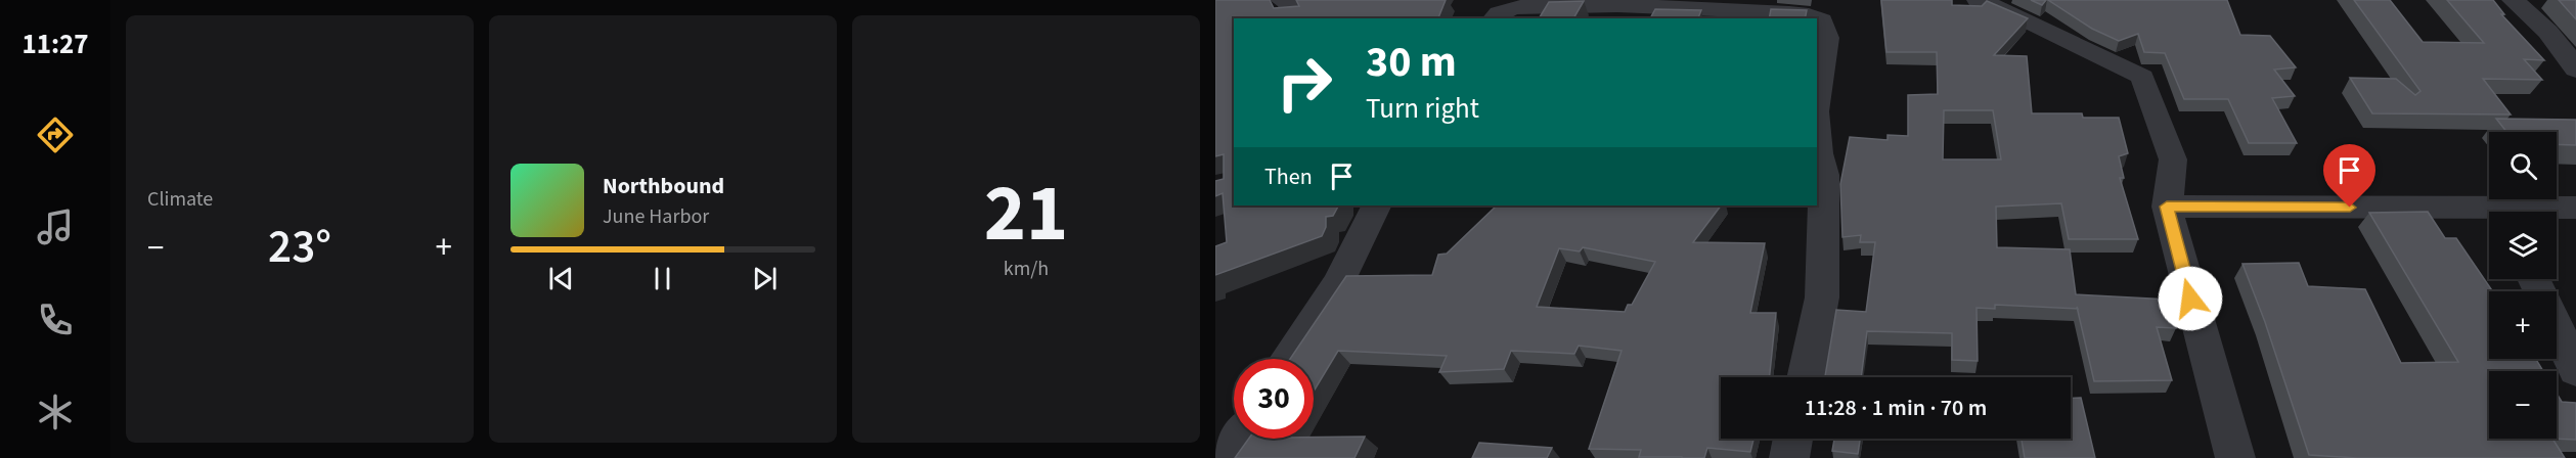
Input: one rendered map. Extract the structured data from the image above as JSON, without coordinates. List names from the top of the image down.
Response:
{
  "page": {
    "tabs": "11:27",
    "tile": [
      "Climate",
      ["21", "km/h"]
    ],
    "turn": ["30 m", "Turn right"],
    "map_buttons": ["+", "−"],
    "then": "Then",
    "song": ["Northbound", "June Harbor"],
    "heat": ["−", "23°", "+"],
    "limit": "30",
    "trip": "11:28 · 1 min · 70 m"
  }
}
